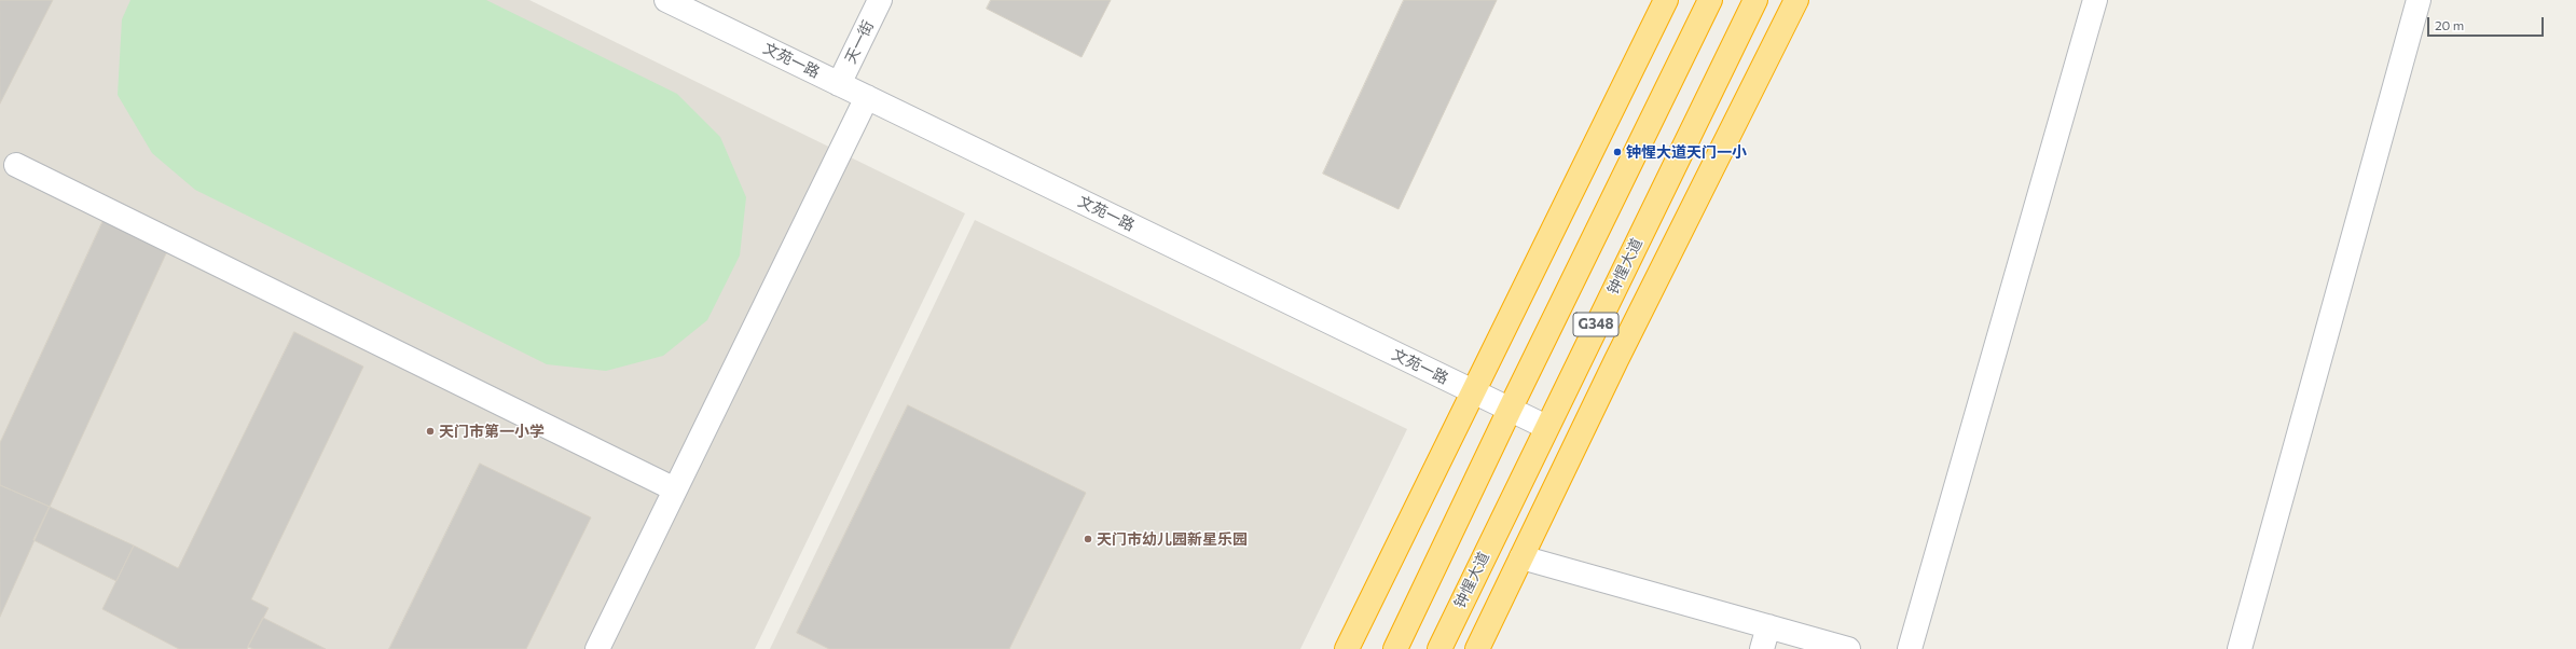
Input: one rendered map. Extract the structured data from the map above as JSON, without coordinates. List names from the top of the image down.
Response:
{
  "streets": {
    "highway": ["钟惺大道", "G348"],
    "street": ["天一街", "文苑一路"]
  },
  "crossings": [
    ["天一街", "文苑一路"],
    ["文苑一路", "钟惺大道"],
    ["文苑一路", "G348"]
  ],
  "places": ["钟惺大道天门一小", "天门市第一小学", "天门市幼儿园新星乐园"],
  "scale_bar": "20 m"
}
